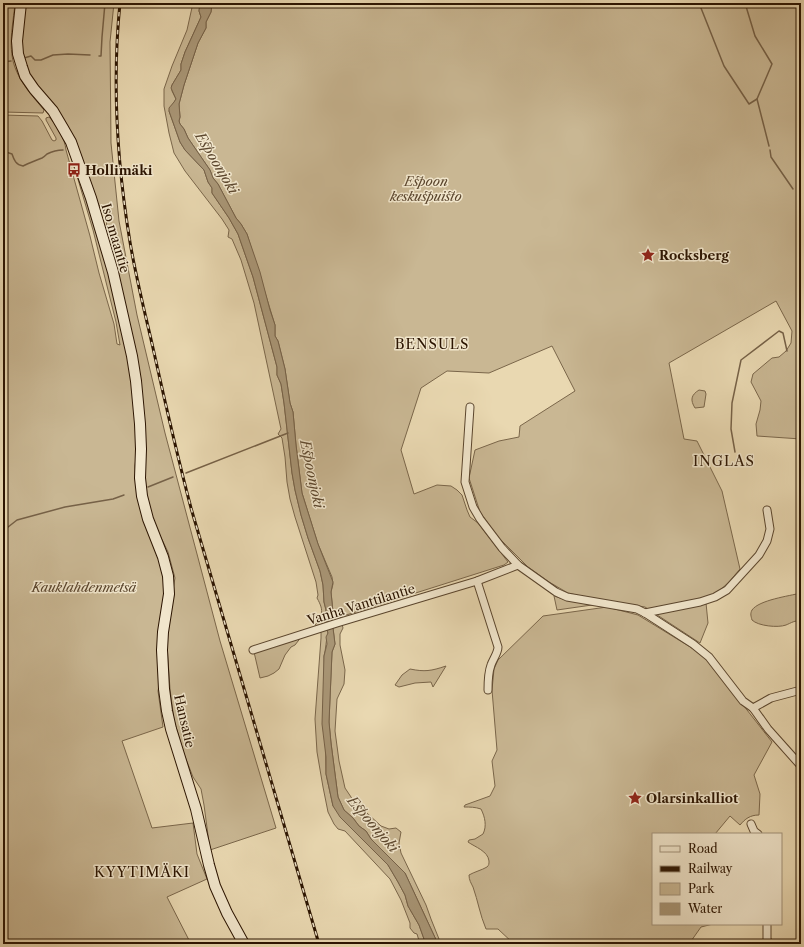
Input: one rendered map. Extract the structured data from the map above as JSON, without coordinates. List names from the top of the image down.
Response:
{
  "streets": {
    "main road": ["Iso maantie", "Hansatie"],
    "street": ["Vanha Vanttilantie"]
  },
  "crossings": [
    ["Iso maantie", "Hansatie"]
  ],
  "districts": ["BENSULS", "INGLAS", "KYYTIMÄKI"],
  "water": ["Espoonjoki"],
  "parks": ["Espoon keskuspuisto", "Kauklahdenmetsä"],
  "places": {
    "bus stop": ["Hollimäki"],
    "place": ["Rocksberg", "Olarsinkalliot"]
  },
  "legend": [
    "Road",
    "Railway",
    "Park",
    "Water"
  ]
}
